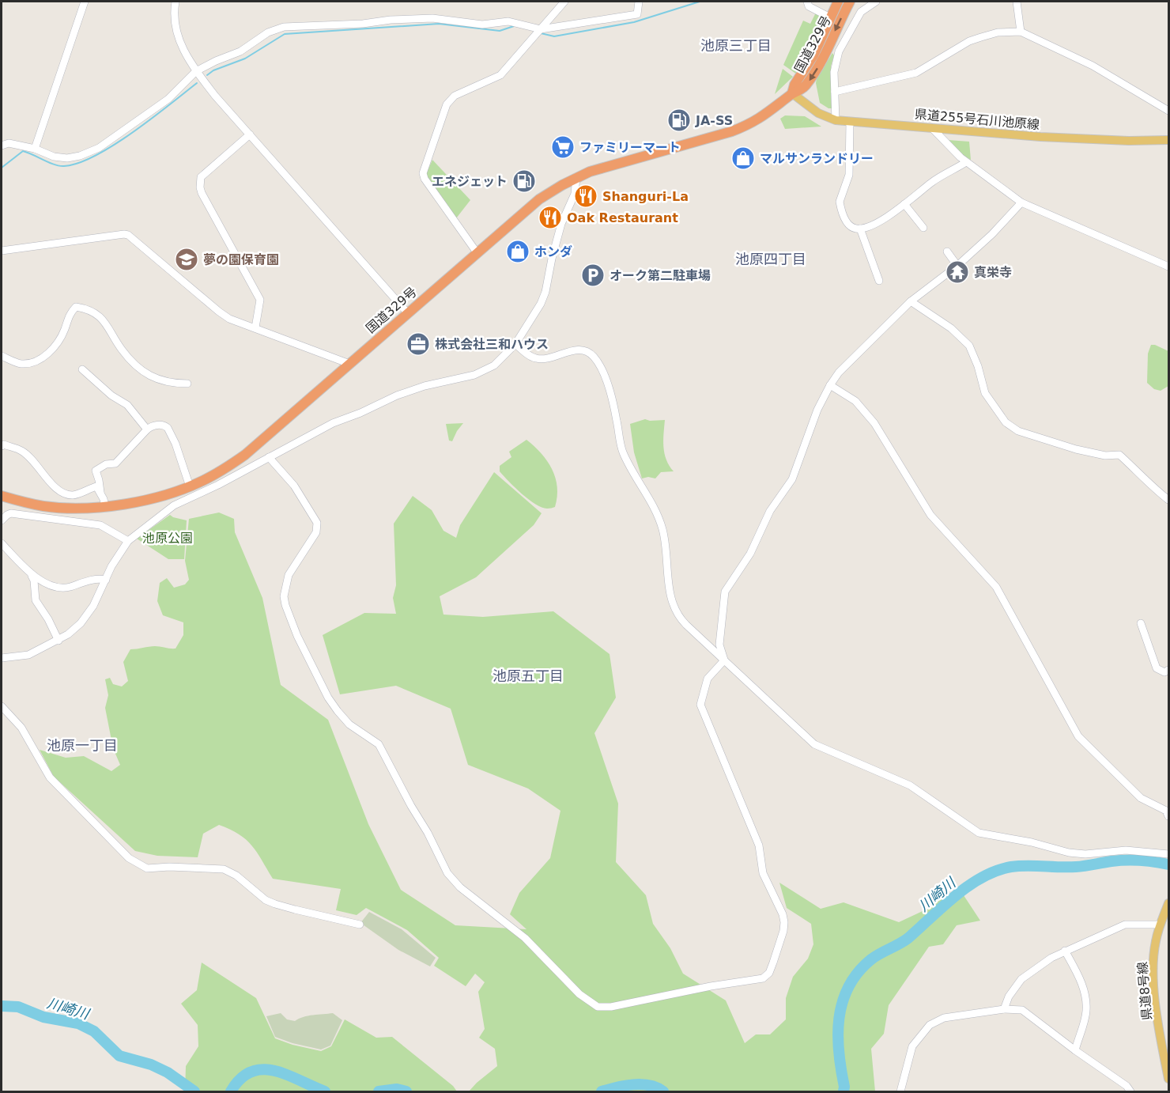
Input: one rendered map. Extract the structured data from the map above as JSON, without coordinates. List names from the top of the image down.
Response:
{
  "streets": {
    "highway": ["国道329号"],
    "main road": ["県道255号石川池原線", "県道8号線"]
  },
  "crossings": [
    ["国道329号", "県道255号石川池原線"]
  ],
  "districts": [
    "池原三丁目",
    "池原四丁目",
    "池原五丁目",
    "池原一丁目"
  ],
  "water": ["川崎川"],
  "parks": ["池原公園"],
  "places": {
    "fuel station": ["JA-SS", "エネジェット"],
    "supermarket": ["ファミリーマート"],
    "shop": ["マルサンランドリー", "ホンダ"],
    "restaurant": ["Shanguri-La", "Oak Restaurant"],
    "school or university": ["夢の園保育園"],
    "temple": ["真栄寺"],
    "parking": ["オーク第二駐車場"],
    "office": ["株式会社三和ハウス"]
  }
}
